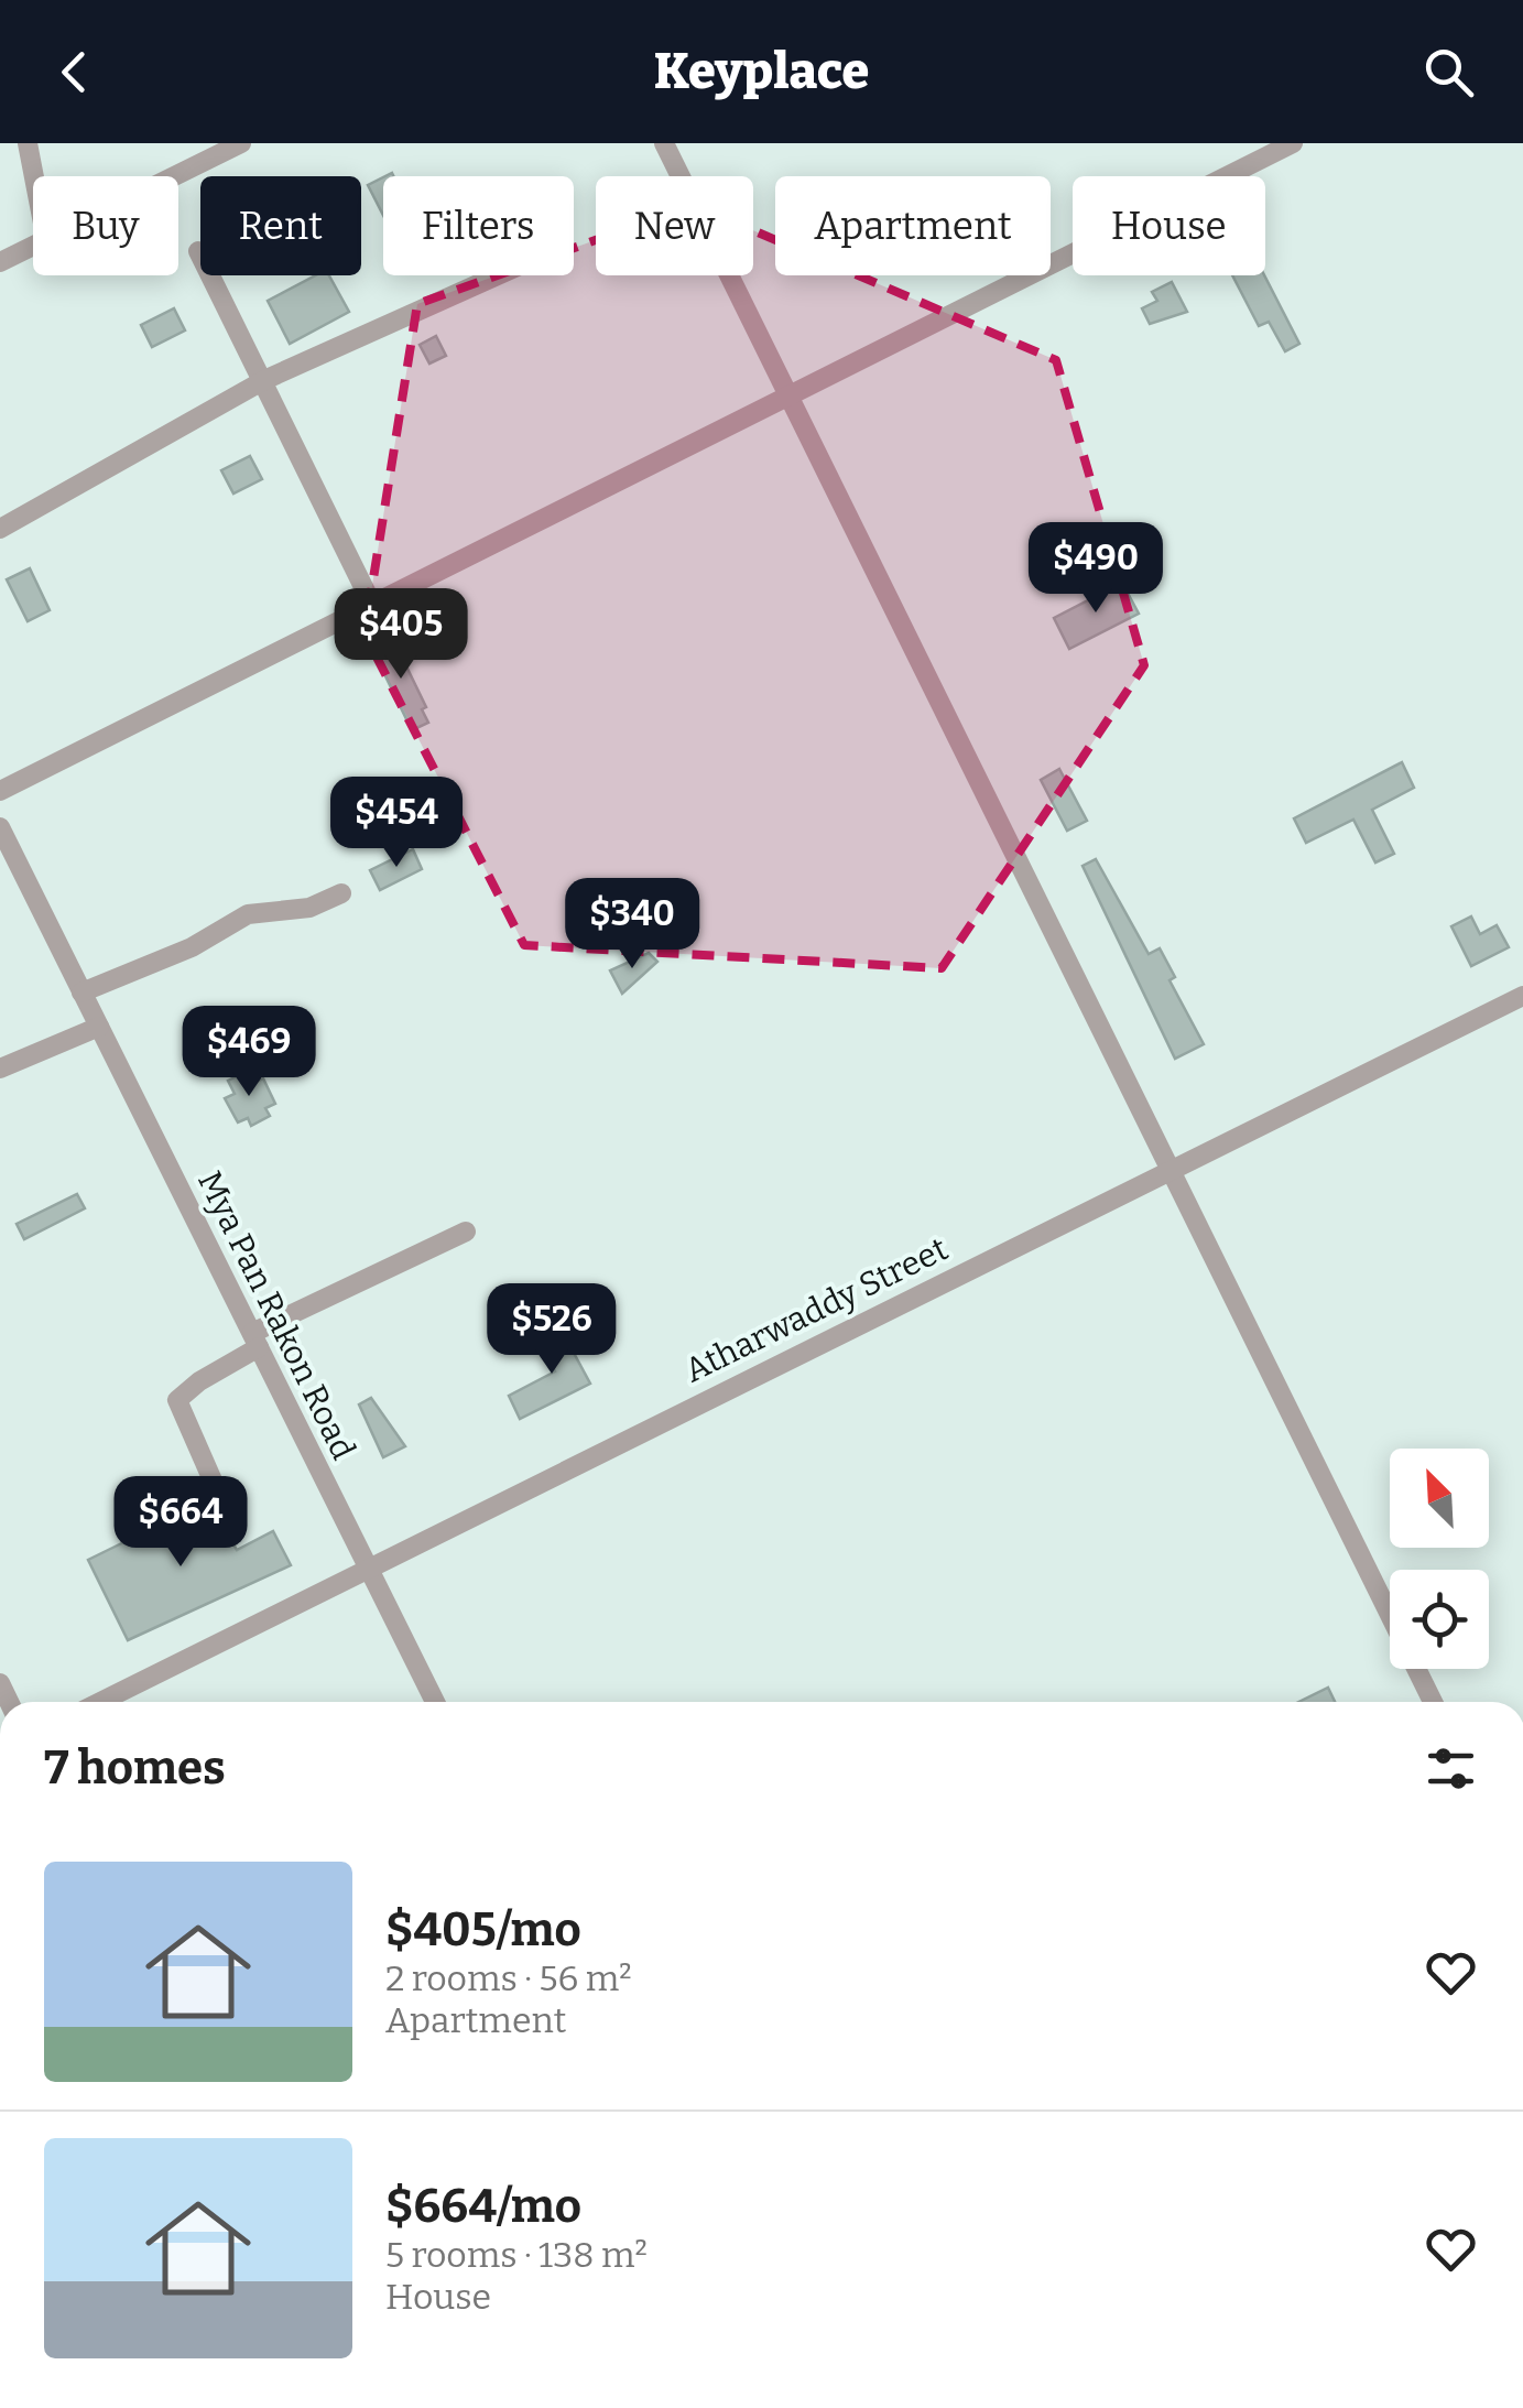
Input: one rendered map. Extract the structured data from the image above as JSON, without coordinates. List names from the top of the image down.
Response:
{
  "streets": {
    "street": ["Atharwaddy Street", "Mya Pan Rakon Road"]
  },
  "crossings": [
    ["Atharwaddy Street", "Mya Pan Rakon Road"]
  ],
  "north": "top left",
  "page": {
    "header": "Keyplace",
    "chip": [
      "Buy",
      "Rent",
      "Filters",
      "New",
      "Apartment",
      "House"
    ],
    "price": [
      "$490",
      "$405",
      "$454",
      "$340",
      "$469",
      "$526",
      "$664"
    ],
    "heading": "7 homes",
    "list": [
      {
        "name": "$405/mo",
        "note": "2 rooms · 56 m² · Apartment"
      },
      {
        "name": "$664/mo",
        "note": "5 rooms · 138 m² · House"
      }
    ]
  }
}
